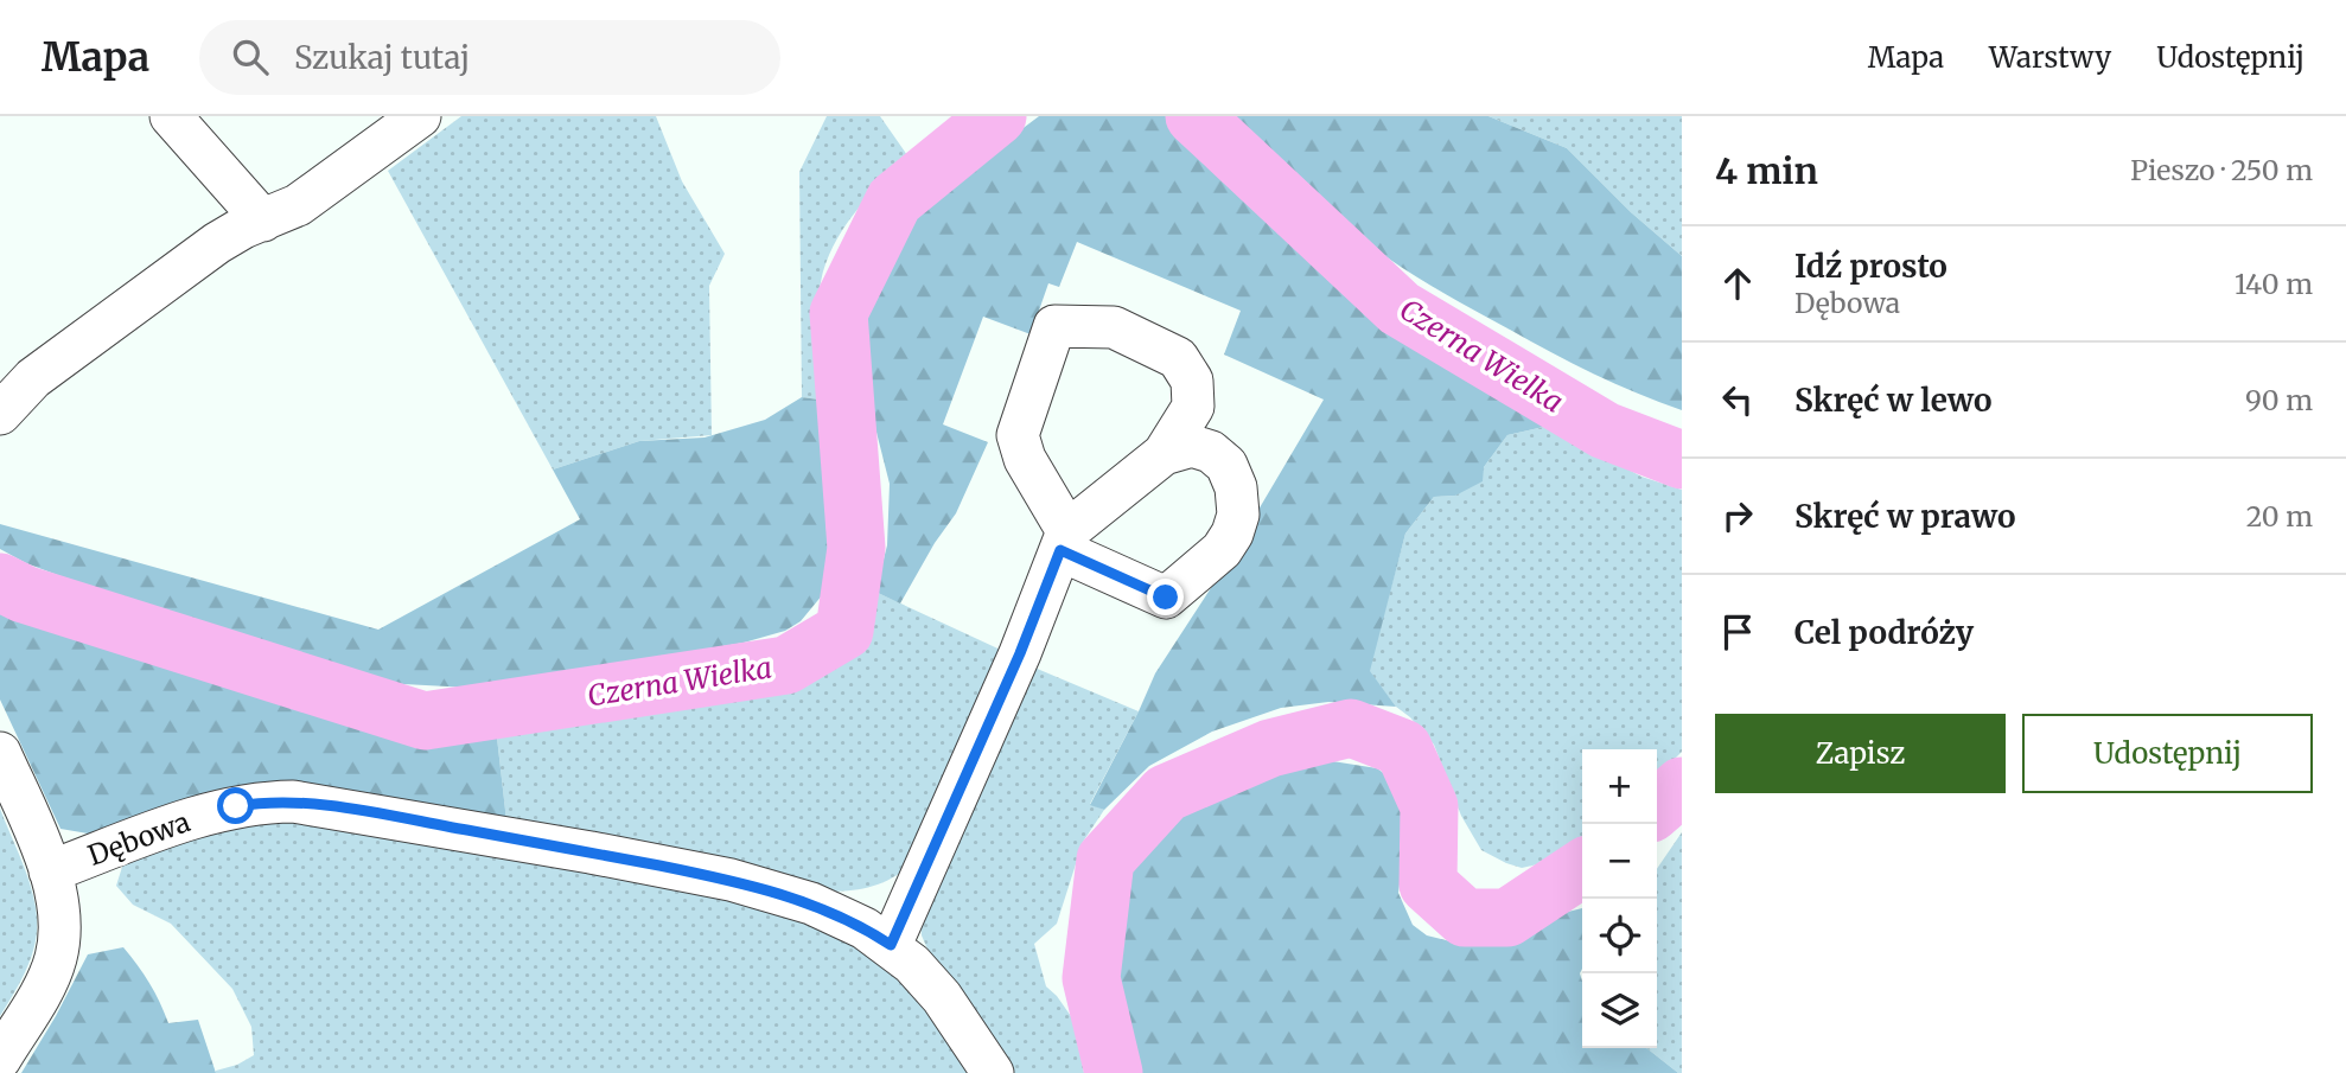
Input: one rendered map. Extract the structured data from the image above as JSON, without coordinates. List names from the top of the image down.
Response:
{
  "streets": {
    "street": ["Dębowa"]
  },
  "water": ["Czerna Wielka"],
  "page": {
    "header": "Mapa",
    "search": "Szukaj tutaj",
    "nav": ["Mapa", "Warstwy", "Udostępnij"],
    "heading": ["4 min", "Pieszo · 250 m"],
    "list": [
      ["Idź prosto", "Dębowa", "140 m"],
      ["Skręć w lewo", "90 m"],
      ["Skręć w prawo", "20 m"],
      "Cel podróży"
    ],
    "buttons": ["Zapisz", "Udostępnij"],
    "map_buttons": ["+", "−"]
  }
}
